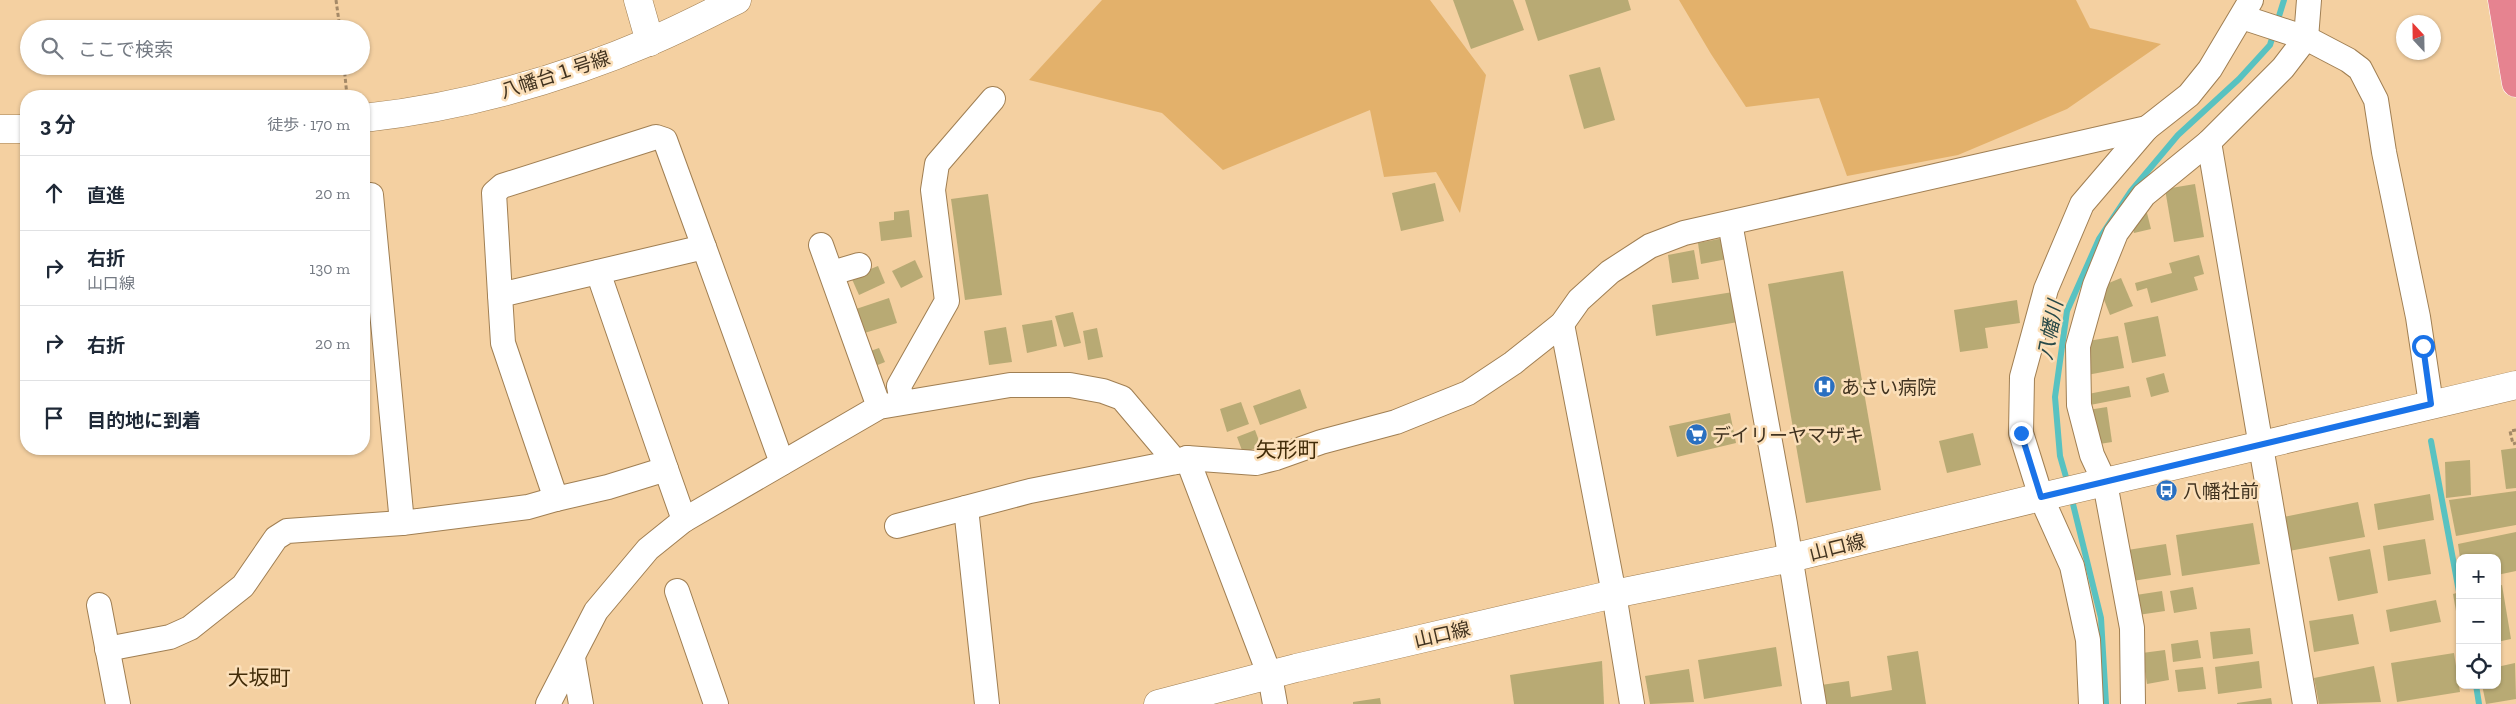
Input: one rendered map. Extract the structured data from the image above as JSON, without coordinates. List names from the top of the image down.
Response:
{
  "streets": {
    "street": ["八幡台１号線", "山口線"]
  },
  "districts": ["矢形町", "大坂町"],
  "water": ["八幡川"],
  "places": {
    "hospital": ["あさい病院"],
    "supermarket": ["デイリーヤマザキ"],
    "bus stop": ["八幡社前"]
  },
  "north": "top",
  "page": {
    "search": "ここで検索",
    "heading": ["3 分", "徒歩 · 170 m"],
    "list": [
      ["直進", "20 m"],
      ["右折", "山口線", "130 m"],
      ["右折", "20 m"],
      "目的地に到着"
    ],
    "map_buttons": ["+", "−"]
  }
}
